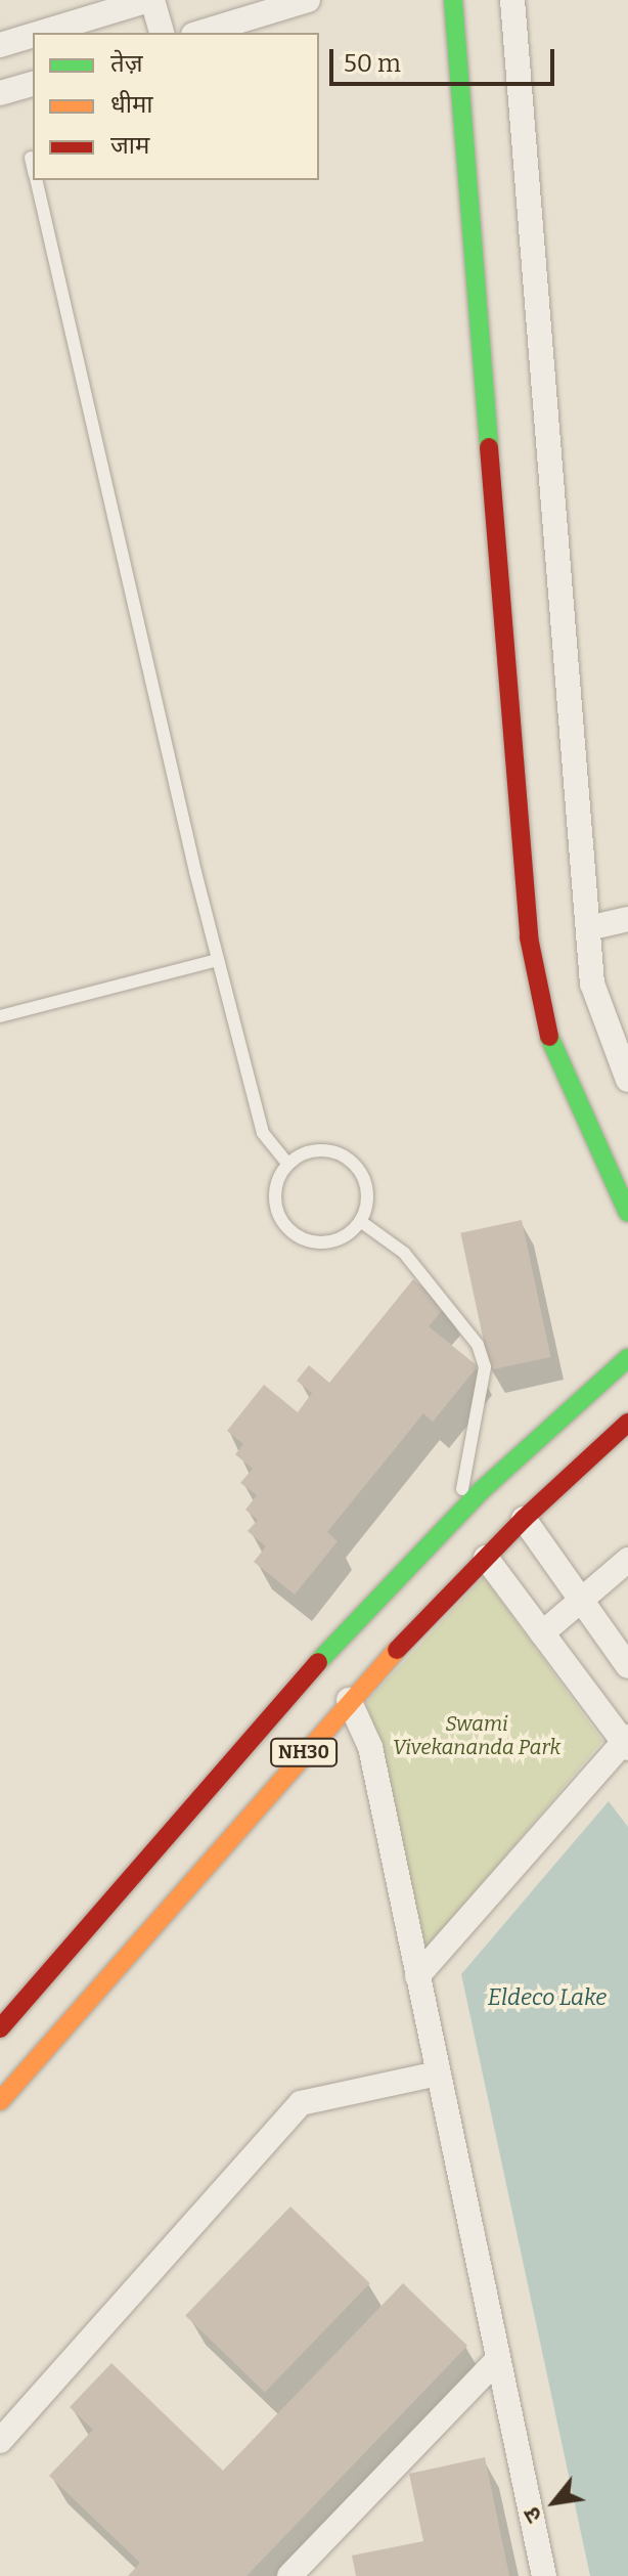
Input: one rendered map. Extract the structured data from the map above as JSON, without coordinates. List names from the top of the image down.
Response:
{
  "streets": {
    "main road": ["NH30"]
  },
  "water": ["Eldeco Lake"],
  "parks": ["Swami Vivekananda Park"],
  "legend": ["तेज़", "धीमा", "जाम"],
  "scale_bar": "50 m",
  "north": "bottom left"
}
